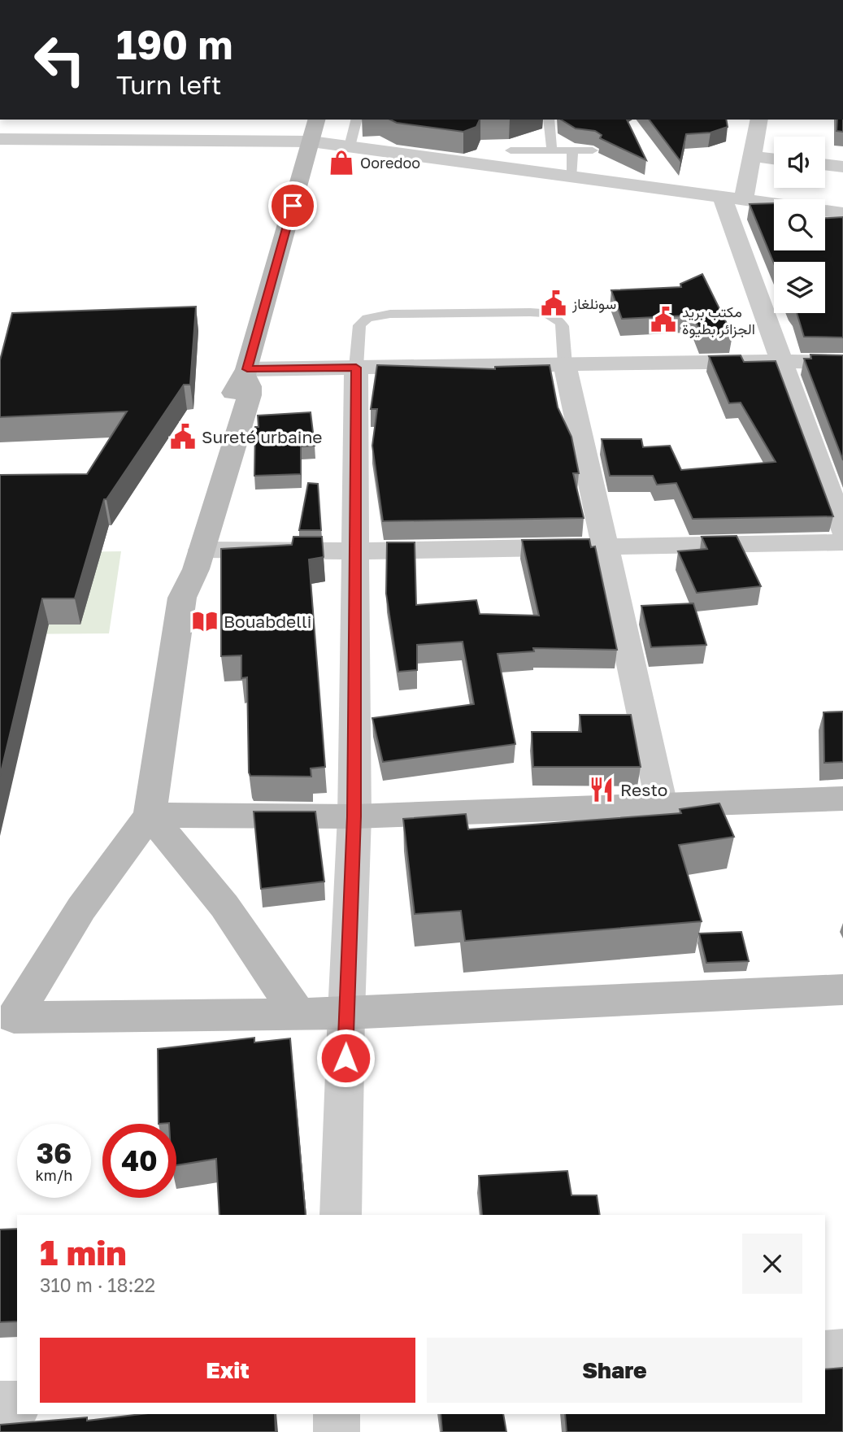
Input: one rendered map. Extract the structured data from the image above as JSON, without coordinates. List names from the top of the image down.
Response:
{
  "places": {
    "shop": ["Ooredoo"],
    "public building": ["سونلغاز", "مكتب بريد الجزائر بطيوة", "Sureté urbaine"],
    "library": ["Bouabdelli"],
    "restaurant": ["Resto"]
  },
  "page": {
    "turn": ["190 m", "Turn left"],
    "speed": "36 km/h",
    "limit": "40",
    "heading": ["1 min", "310 m · 18:22"],
    "buttons": ["Exit", "Share"]
  }
}
